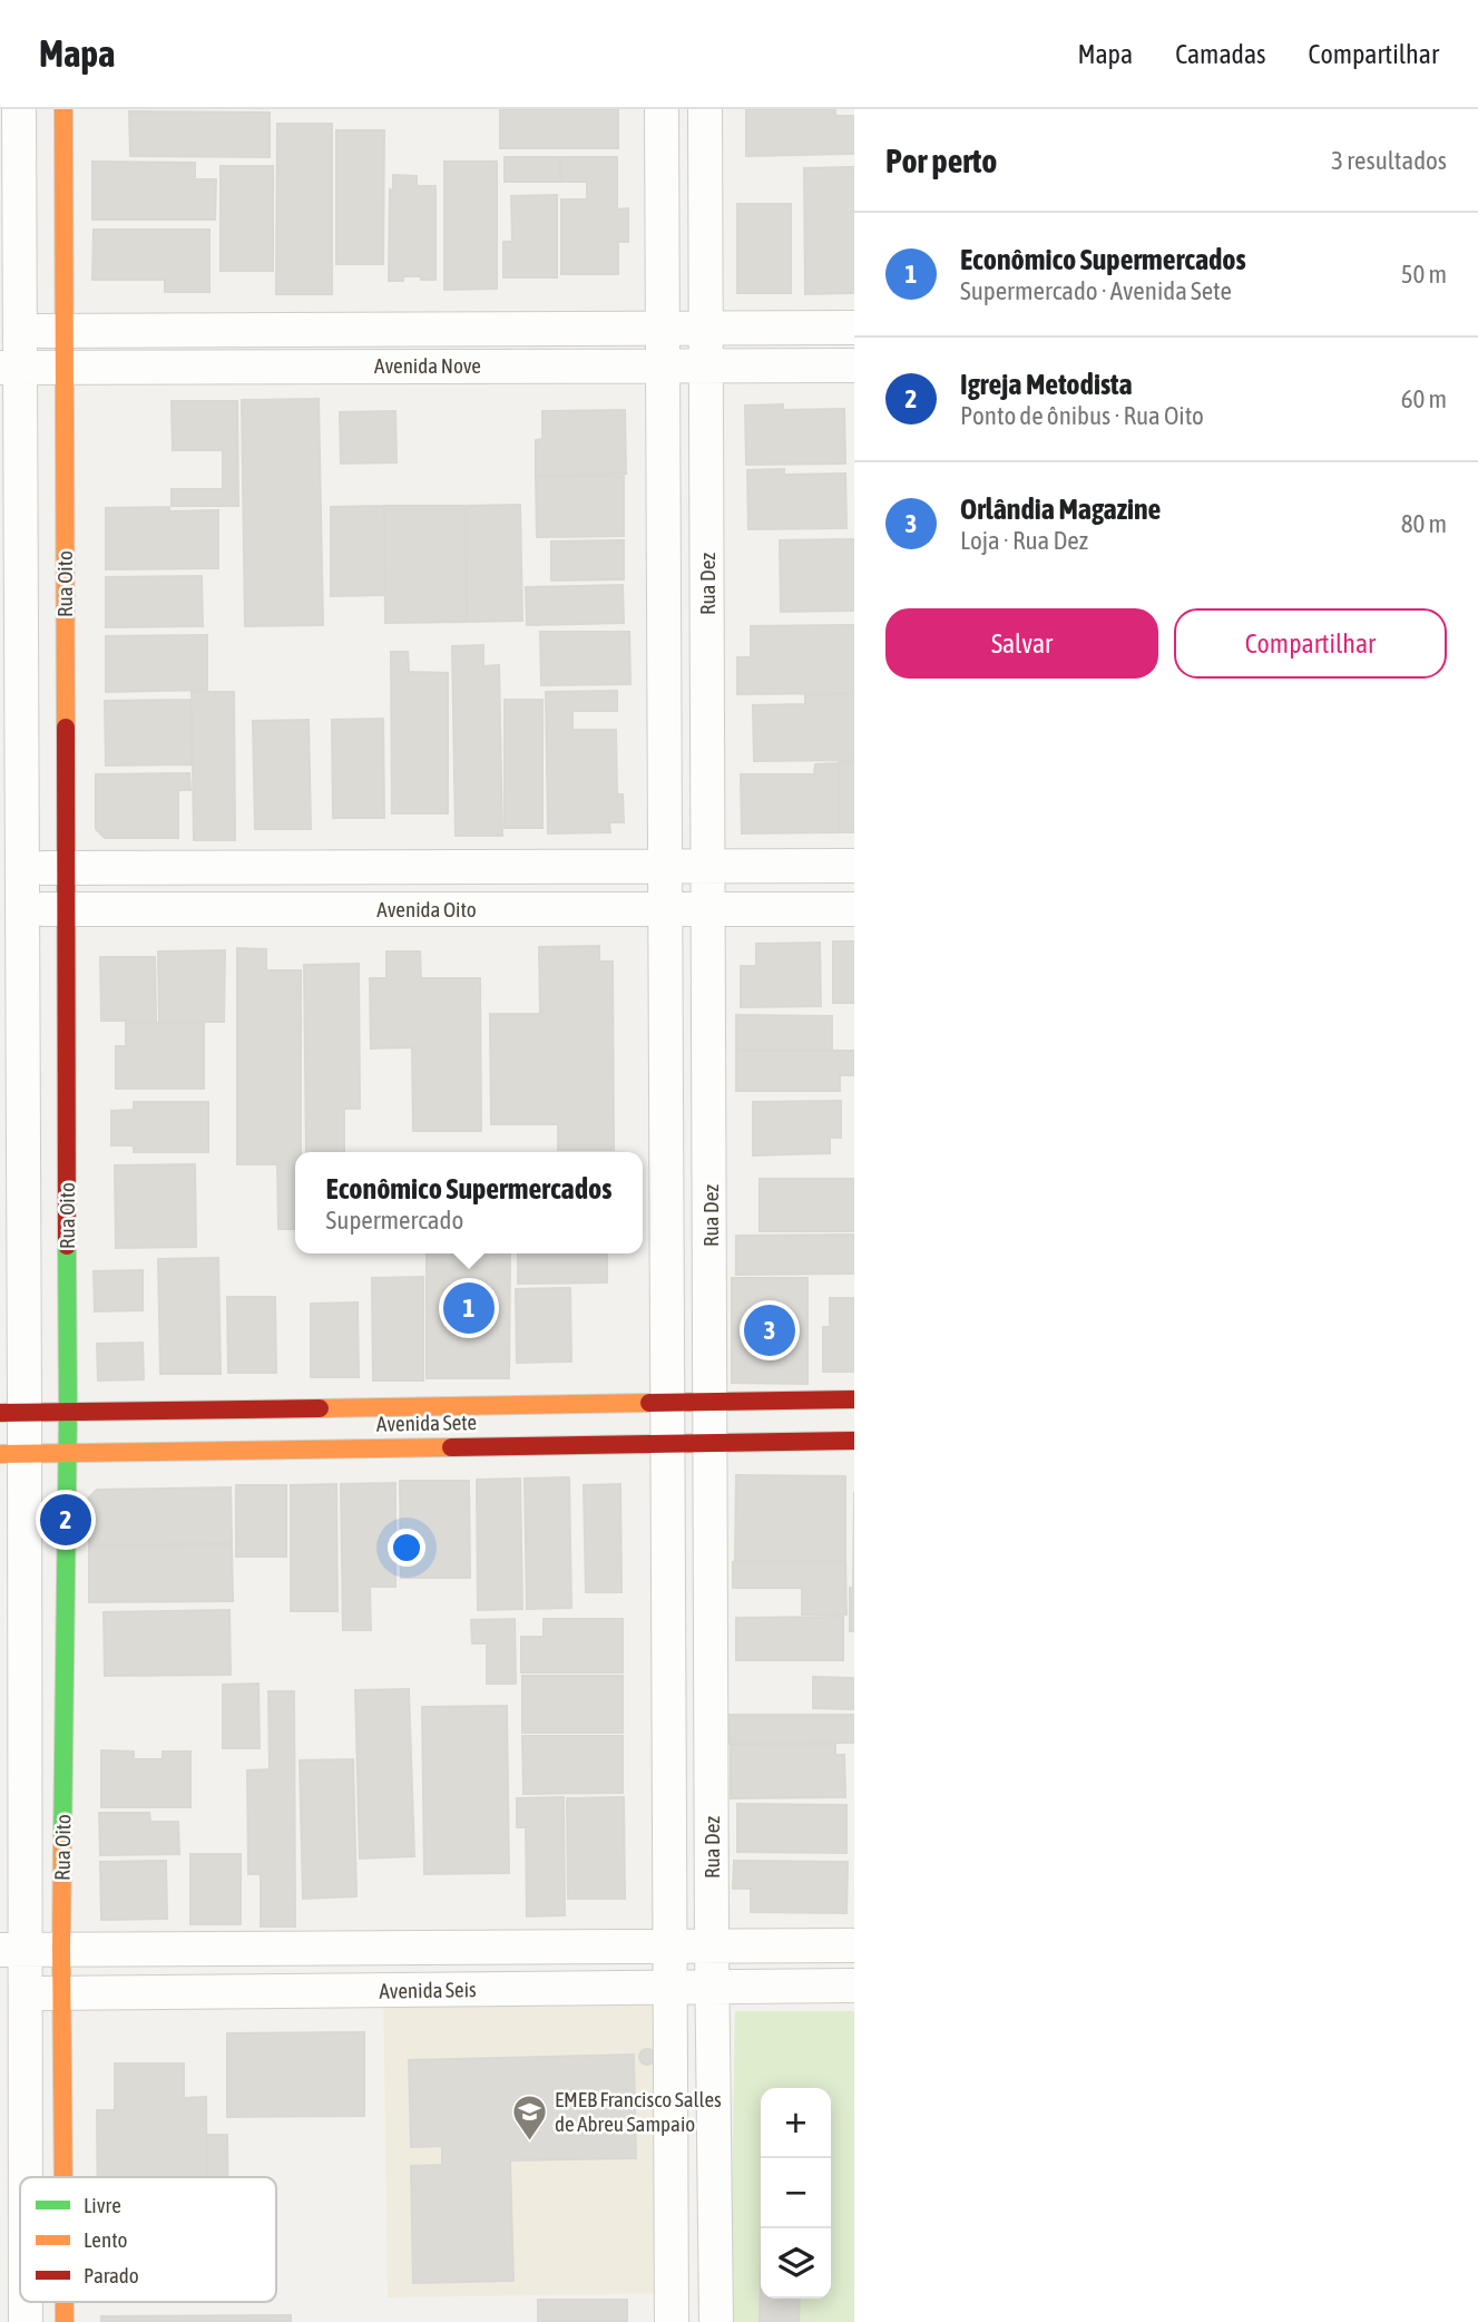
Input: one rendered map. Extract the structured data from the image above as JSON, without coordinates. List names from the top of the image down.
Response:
{
  "streets": {
    "street": [
      "Avenida Nove",
      "Rua Oito",
      "Rua Dez",
      "Avenida Oito",
      "Avenida Sete",
      "Avenida Seis"
    ]
  },
  "crossings": [
    ["Avenida Nove", "Rua Oito"],
    ["Avenida Nove", "Rua Dez"],
    ["Rua Oito", "Avenida Oito"],
    ["Rua Oito", "Avenida Sete"],
    ["Rua Oito", "Avenida Seis"],
    ["Rua Dez", "Avenida Oito"],
    ["Rua Dez", "Avenida Sete"],
    ["Rua Dez", "Avenida Seis"]
  ],
  "places": {
    "school or university": ["EMEB Francisco Salles de Abreu Sampaio"]
  },
  "legend": ["Livre", "Lento", "Parado"],
  "page": {
    "header": "Mapa",
    "nav": ["Mapa", "Camadas", "Compartilhar"],
    "heading": ["Por perto", "3 resultados"],
    "list": [
      {
        "mark": "1",
        "name": "Econômico Supermercados",
        "note": "Supermercado · Avenida Sete",
        "value": "50 m"
      },
      {
        "mark": "2",
        "name": "Igreja Metodista",
        "note": "Ponto de ônibus · Rua Oito",
        "value": "60 m"
      },
      {
        "mark": "3",
        "name": "Orlândia Magazine",
        "note": "Loja · Rua Dez",
        "value": "80 m"
      }
    ],
    "buttons": ["Salvar", "Compartilhar"],
    "popup": ["Econômico Supermercados", "Supermercado"],
    "pins": ["1", "3", "2"],
    "map_buttons": ["+", "−"]
  }
}
